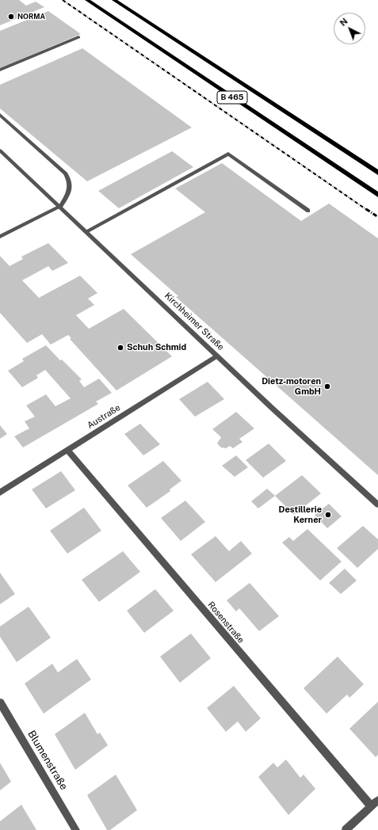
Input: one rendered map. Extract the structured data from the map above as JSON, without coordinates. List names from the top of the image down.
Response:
{
  "streets": {
    "main road": ["B 465"],
    "street": [
      "Kirchheimer Straße",
      "Austraße",
      "Rosenstraße",
      "Blumenstraße"
    ]
  },
  "crossings": [
    ["Kirchheimer Straße", "Austraße"],
    ["Austraße", "Rosenstraße"]
  ],
  "places": [
    "NORMA",
    "Schuh Schmid",
    "Dietz‐motoren GmbH",
    "Destillerie Kerner"
  ],
  "north": "top left"
}
